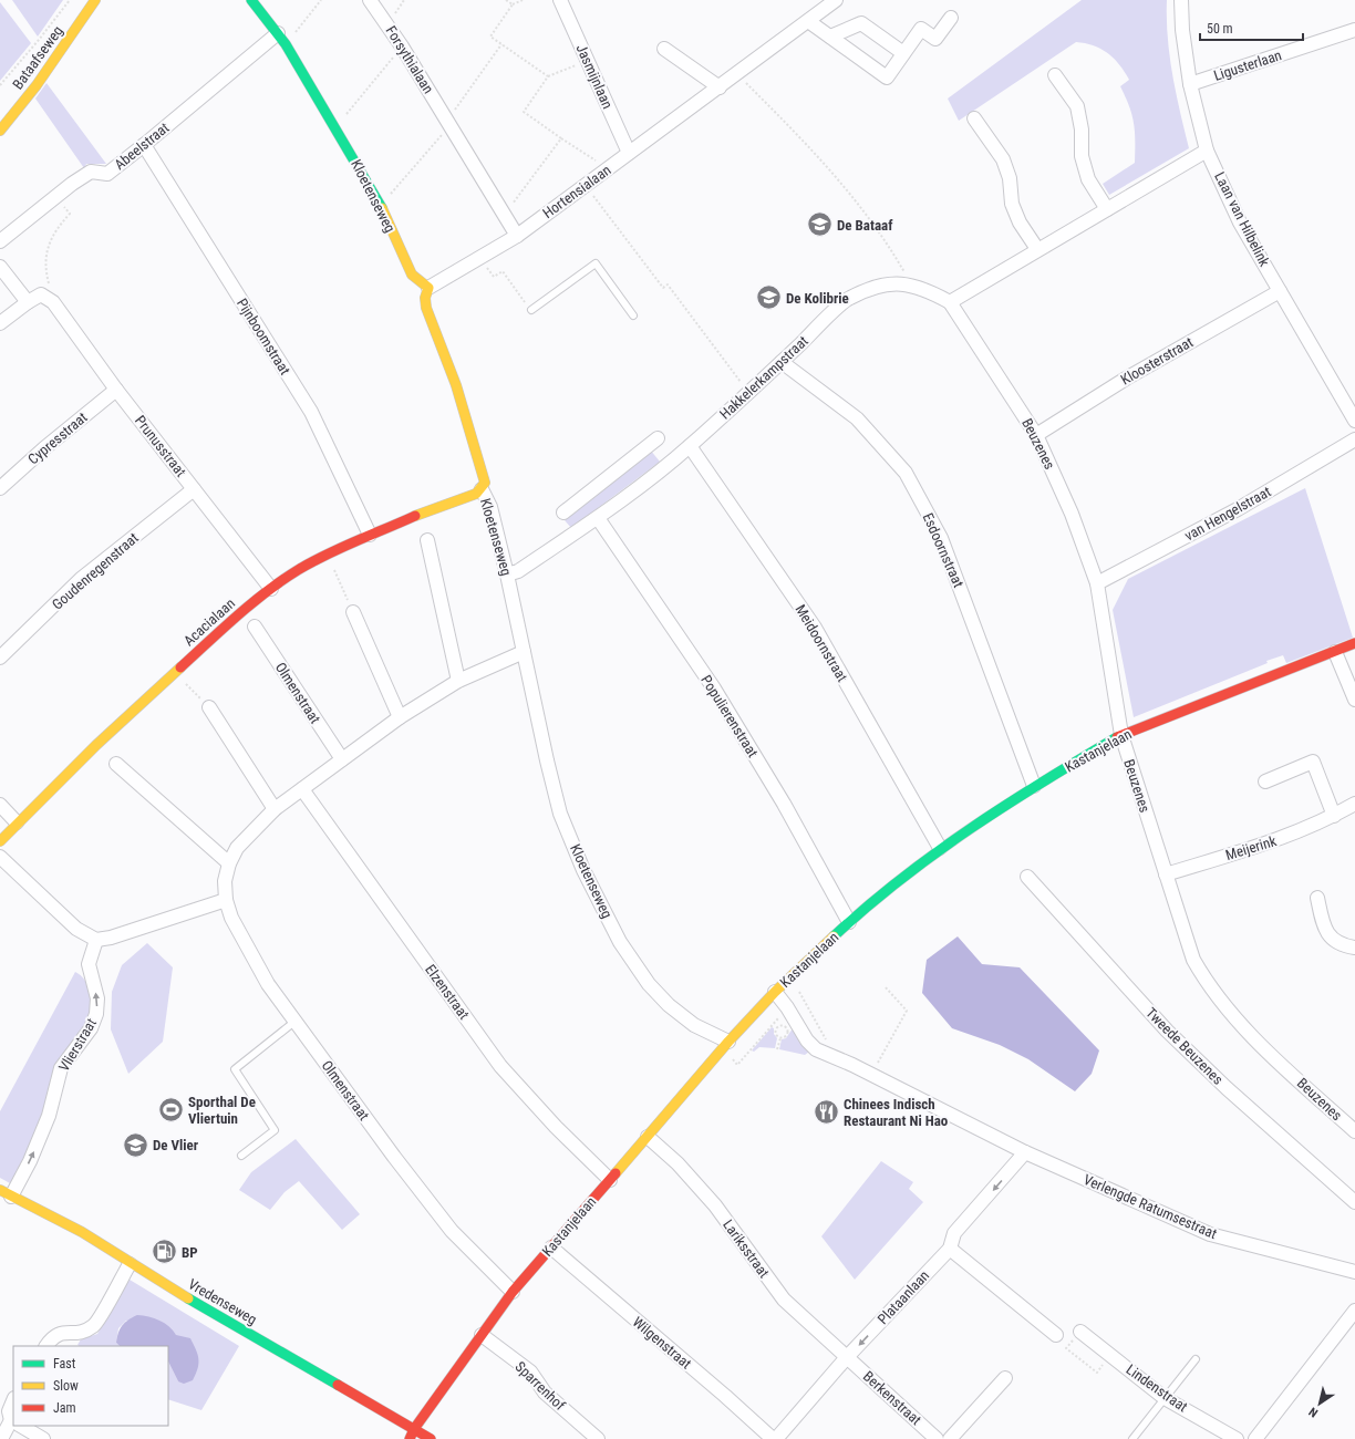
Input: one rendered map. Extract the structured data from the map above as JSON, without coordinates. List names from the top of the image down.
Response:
{
  "streets": {
    "street": [
      "Bataafseweg",
      "Forsythialaan",
      "Ligusterlaan",
      "Jasmijnlaan",
      "Abeelstraat",
      "Hortensialaan",
      "Kloetenseweg",
      "Laan van Hilbelink",
      "Pijnboomstraat",
      "Kloosterstraat",
      "Hakkelerkampstraat",
      "Cypresstraat",
      "Beuzenes",
      "Prunusstraat",
      "van Hengelstraat",
      "Esdoornstraat",
      "Goudenregenstraat",
      "Acacialaan",
      "Meidoornstraat",
      "Olmenstraat",
      "Populierenstraat",
      "Kastanjelaan",
      "Meijerink",
      "Elzenstraat",
      "Vlierstraat",
      "Tweede Beuzenes",
      "Verlengde Ratumsestraat",
      "Lariksstraat",
      "Plataanlaan",
      "Vredenseweg",
      "Wilgenstraat",
      "Sparrenhof",
      "Lindenstraat",
      "Berkenstraat"
    ]
  },
  "crossings": [
    ["Forsythialaan", "Hortensialaan"],
    ["Ligusterlaan", "Laan van Hilbelink"],
    ["Jasmijnlaan", "Hortensialaan"],
    ["Abeelstraat", "Kloetenseweg"],
    ["Abeelstraat", "Pijnboomstraat"],
    ["Hortensialaan", "Kloetenseweg"],
    ["Kloetenseweg", "Hakkelerkampstraat"],
    ["Kloetenseweg", "Acacialaan"],
    ["Kloetenseweg", "Olmenstraat"],
    ["Kloetenseweg", "Kastanjelaan"],
    ["Laan van Hilbelink", "Kloosterstraat"],
    ["Pijnboomstraat", "Acacialaan"],
    ["Kloosterstraat", "Beuzenes"],
    ["Hakkelerkampstraat", "Beuzenes"],
    ["Hakkelerkampstraat", "Esdoornstraat"],
    ["Hakkelerkampstraat", "Meidoornstraat"],
    ["Hakkelerkampstraat", "Populierenstraat"],
    ["Cypresstraat", "Prunusstraat"],
    ["Beuzenes", "van Hengelstraat"],
    ["Beuzenes", "Kastanjelaan"],
    ["Beuzenes", "Meijerink"],
    ["Prunusstraat", "Goudenregenstraat"],
    ["Prunusstraat", "Acacialaan"],
    ["Esdoornstraat", "Kastanjelaan"],
    ["Meidoornstraat", "Kastanjelaan"],
    ["Olmenstraat", "Kastanjelaan"],
    ["Olmenstraat", "Elzenstraat"],
    ["Populierenstraat", "Kastanjelaan"],
    ["Kastanjelaan", "Elzenstraat"],
    ["Kastanjelaan", "Lariksstraat"],
    ["Kastanjelaan", "Vredenseweg"],
    ["Kastanjelaan", "Wilgenstraat"],
    ["Kastanjelaan", "Sparrenhof"],
    ["Vlierstraat", "Vredenseweg"],
    ["Verlengde Ratumsestraat", "Plataanlaan"],
    ["Lariksstraat", "Plataanlaan"],
    ["Lariksstraat", "Berkenstraat"],
    ["Plataanlaan", "Berkenstraat"]
  ],
  "one_way": ["Vlierstraat", "Plataanlaan"],
  "places": {
    "school or university": ["De Bataaf", "De Kolibrie", "De Vlier"],
    "sports": ["Sporthal De Vliertuin"],
    "restaurant": ["Chinees Indisch Restaurant Ni Hao"],
    "fuel station": ["BP"]
  },
  "legend": ["Fast", "Slow", "Jam"],
  "scale_bar": "50 m",
  "north": "bottom left"
}
